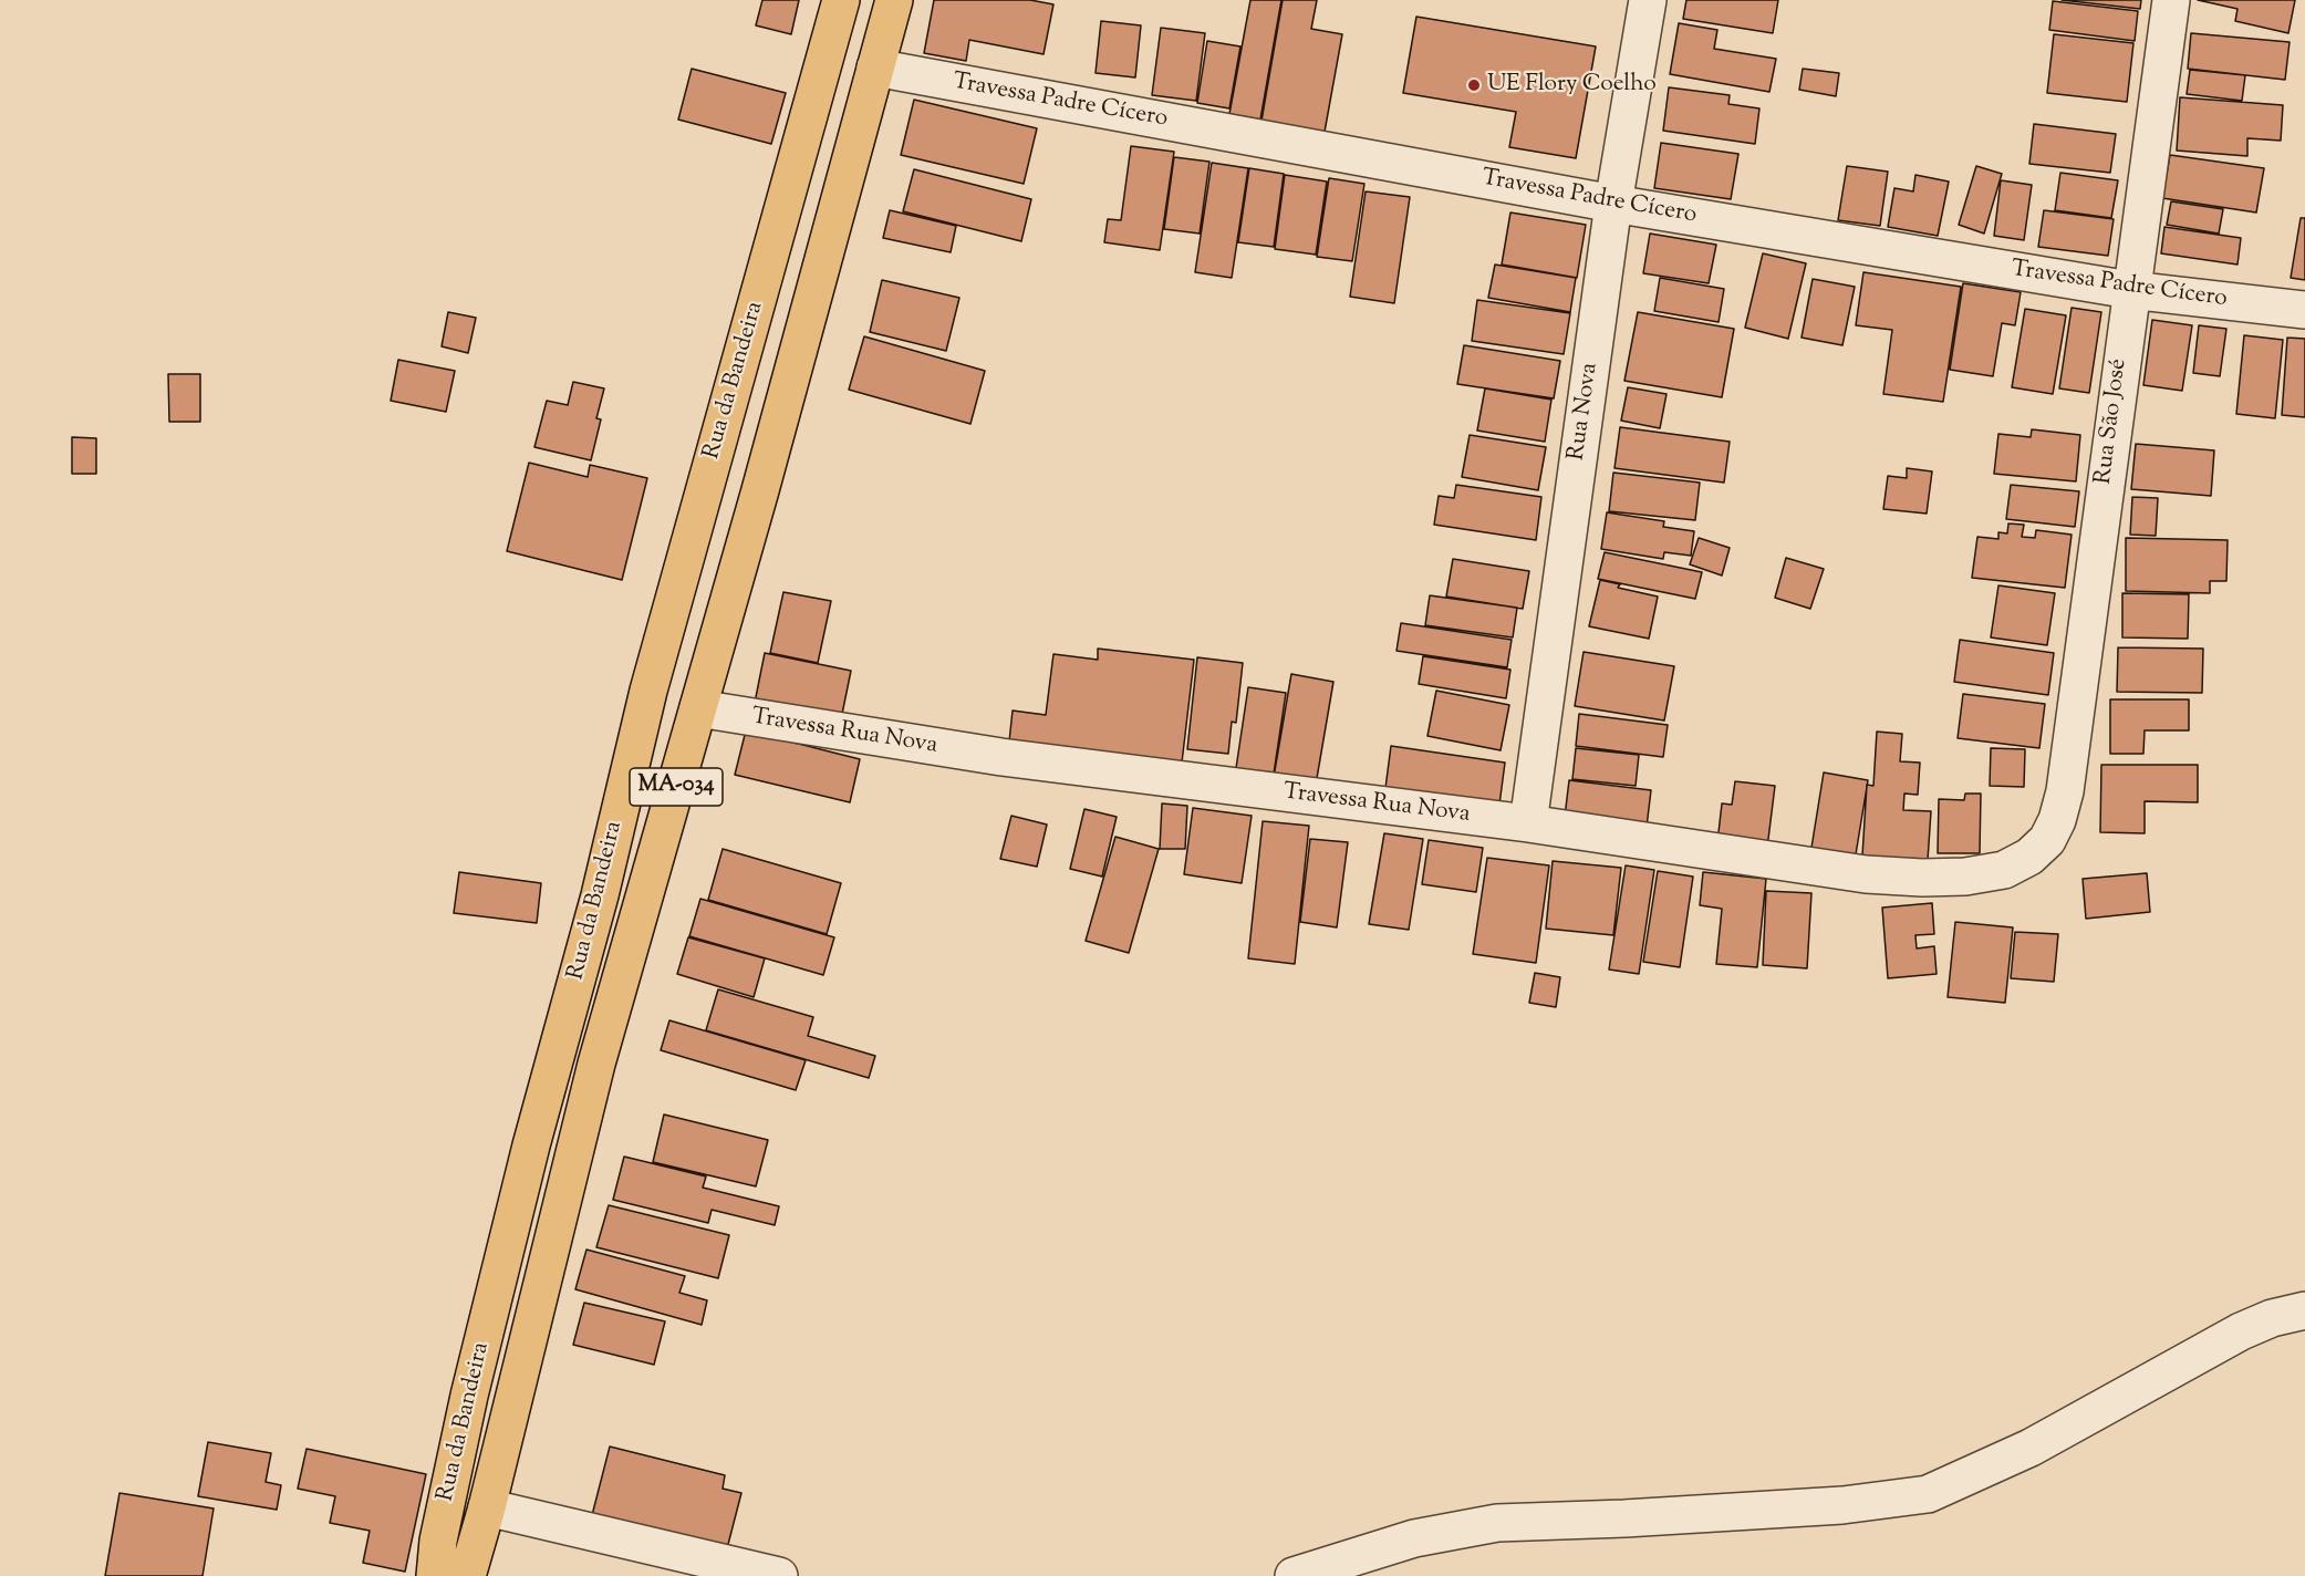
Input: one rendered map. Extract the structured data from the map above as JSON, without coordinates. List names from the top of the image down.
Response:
{
  "streets": {
    "main road": ["Rua da Bandeira", "MA-034"],
    "street": [
      "Travessa Padre Cícero",
      "Rua Nova",
      "Rua São José",
      "Travessa Rua Nova"
    ]
  },
  "crossings": [
    ["Travessa Padre Cícero", "Rua Nova"],
    ["Travessa Padre Cícero", "Rua São José"],
    ["Travessa Padre Cícero", "MA-034"],
    ["Rua Nova", "Travessa Rua Nova"],
    ["Rua São José", "Travessa Rua Nova"],
    ["Travessa Rua Nova", "MA-034"]
  ],
  "places": ["UE Flory Coelho"]
}
